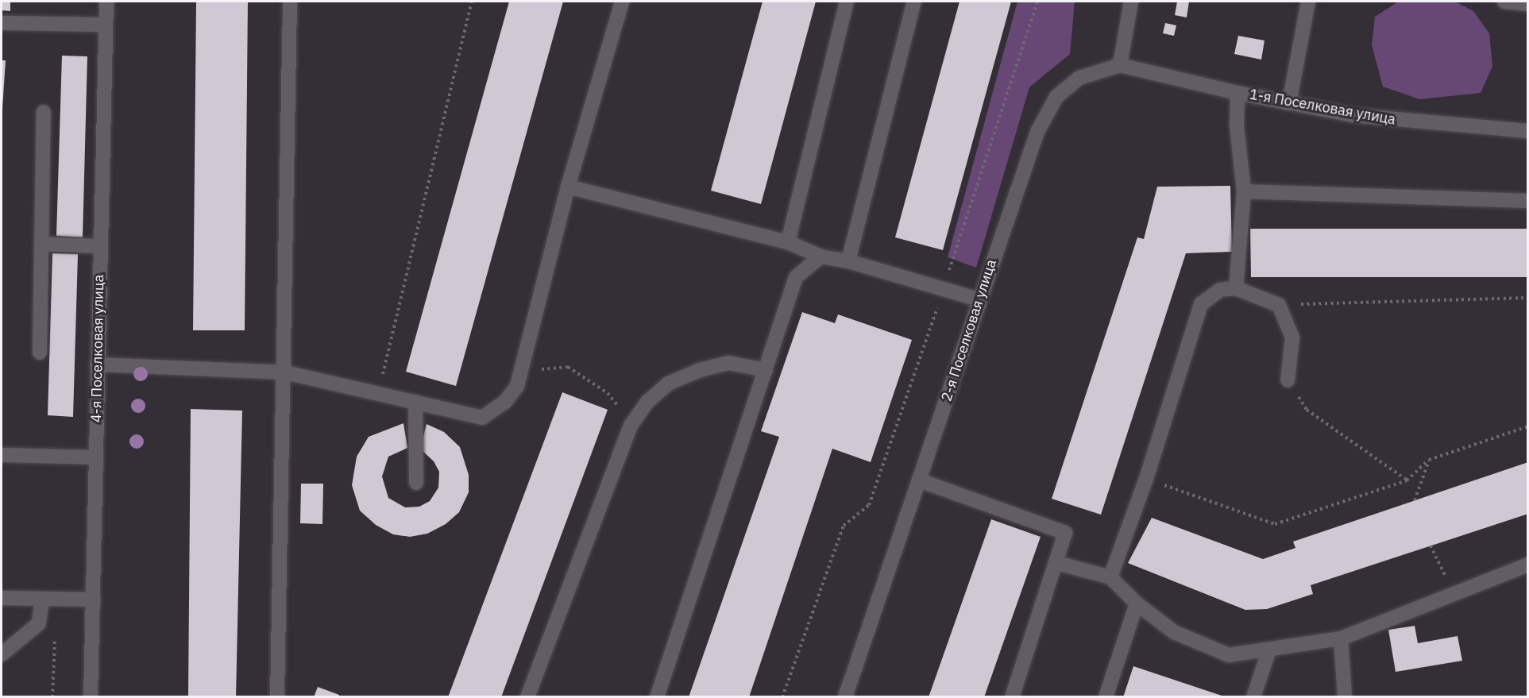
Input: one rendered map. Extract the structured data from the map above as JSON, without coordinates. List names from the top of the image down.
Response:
{
  "streets": {
    "street": ["1-я Поселковая улица", "2-я Поселковая улица", "4-я Поселковая улица"]
  },
  "crossings": [
    ["1-я Поселковая улица", "2-я Поселковая улица"]
  ]
}
